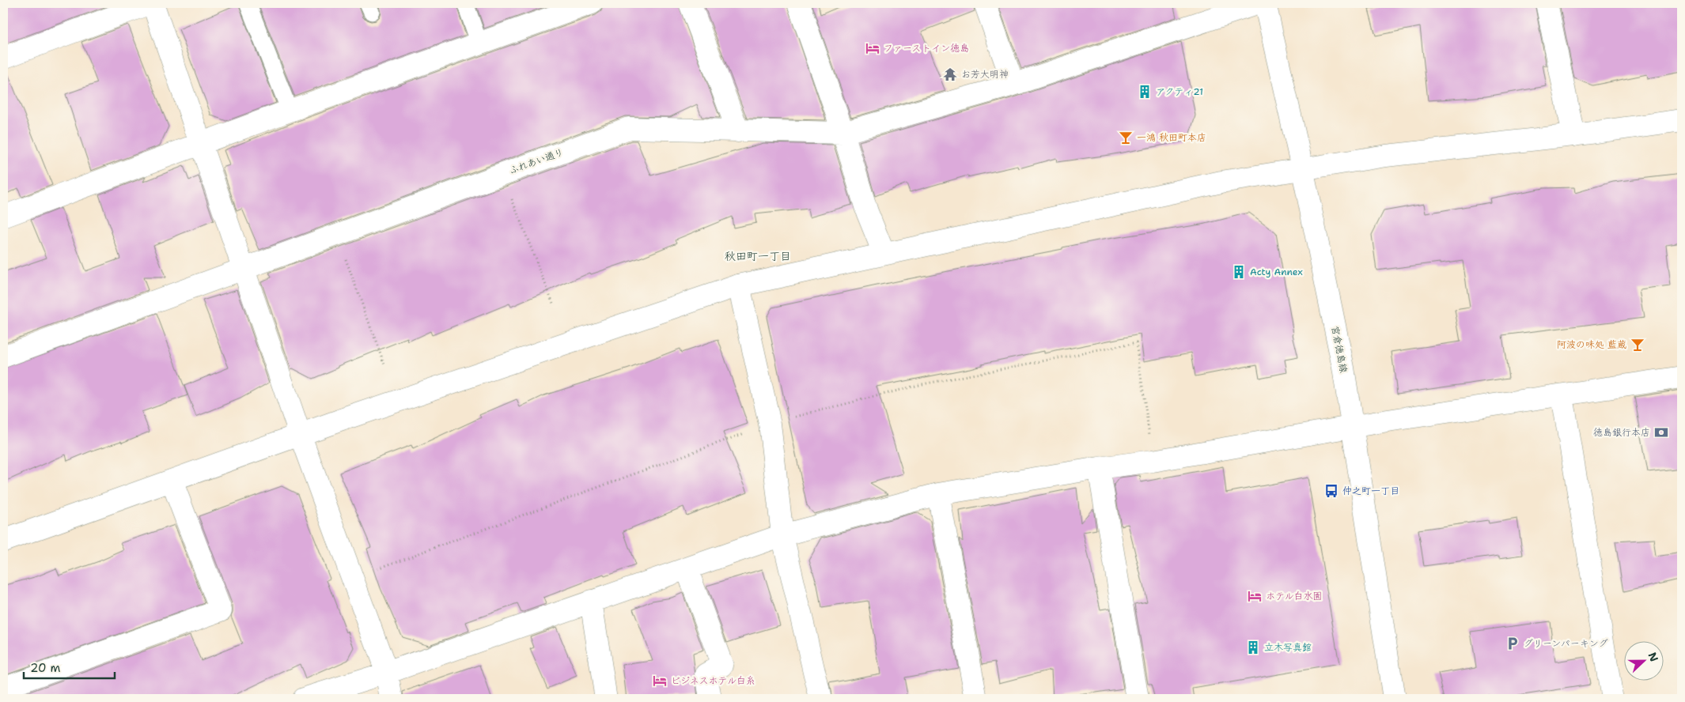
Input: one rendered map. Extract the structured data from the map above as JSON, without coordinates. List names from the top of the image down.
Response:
{
  "streets": {
    "street": ["ふれあい通り", "宮倉徳島線"]
  },
  "districts": ["秋田町一丁目"],
  "places": {
    "hotel": ["ファーストイン徳島", "ホテル白水園", "ビジネスホテル白糸"],
    "temple": ["お芳大明神"],
    "building": ["アクティ21", "Acty Annex", "立木写真館"],
    "bar": ["一鴻 秋田町本店", "阿波の味処 藍蔵"],
    "bank": ["徳島銀行本店"],
    "bus stop": ["仲之町一丁目"],
    "parking": ["グリーンパーキング"]
  },
  "scale_bar": "20 m",
  "north": "right"
}
